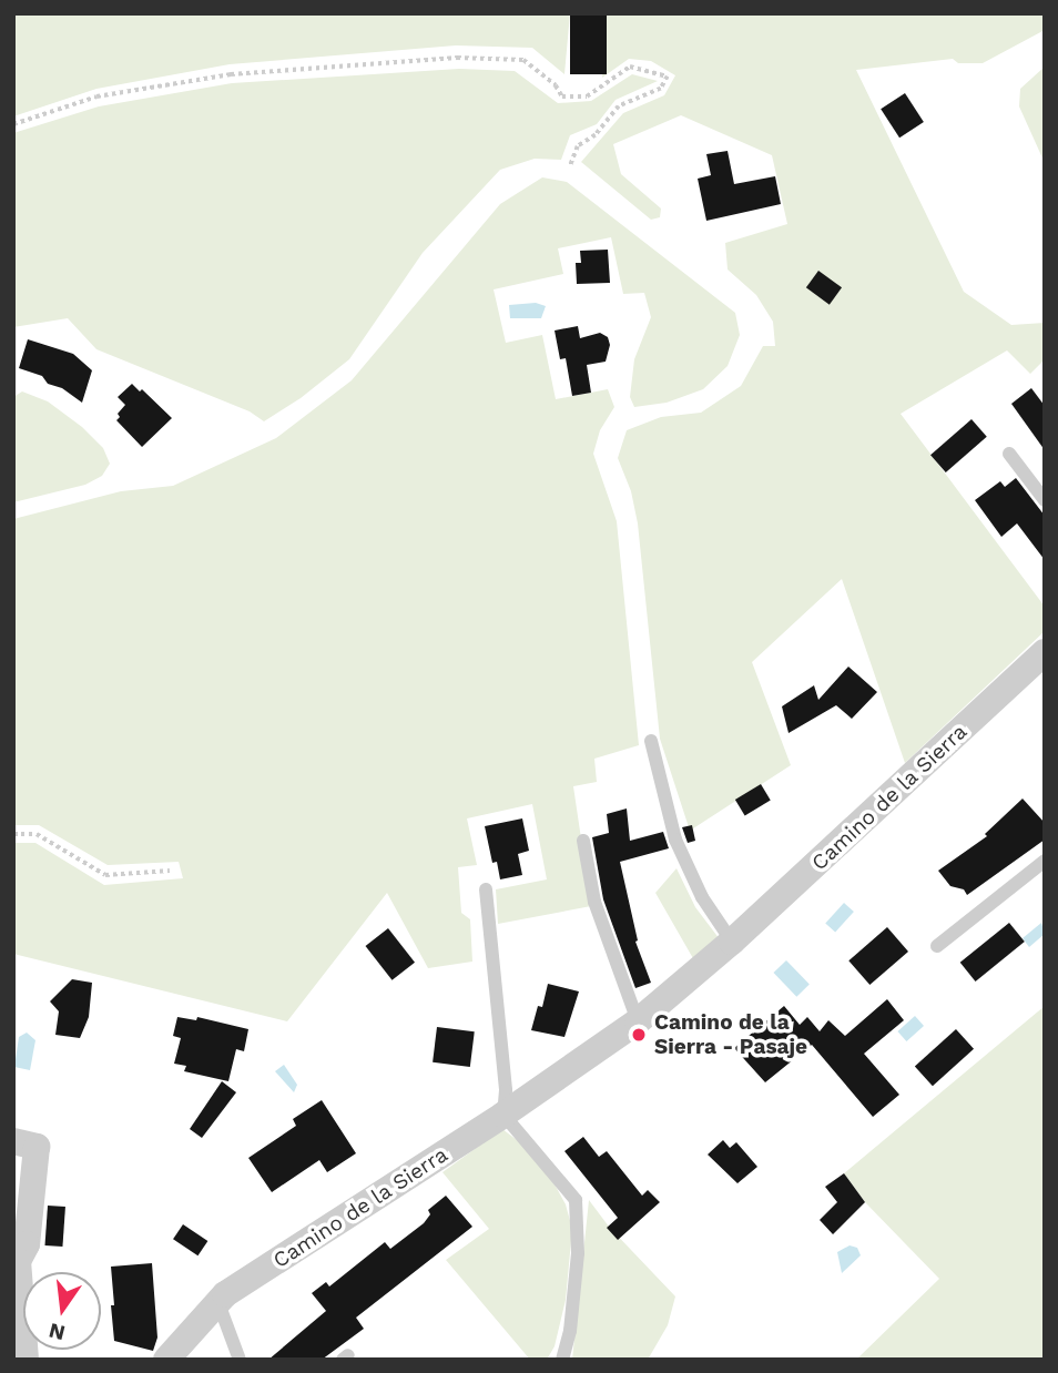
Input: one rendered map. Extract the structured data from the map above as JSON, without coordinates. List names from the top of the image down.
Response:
{
  "streets": {
    "street": ["Camino de la Sierra"]
  },
  "places": ["Camino de la Sierra - Pasaje"],
  "north": "bottom"
}
